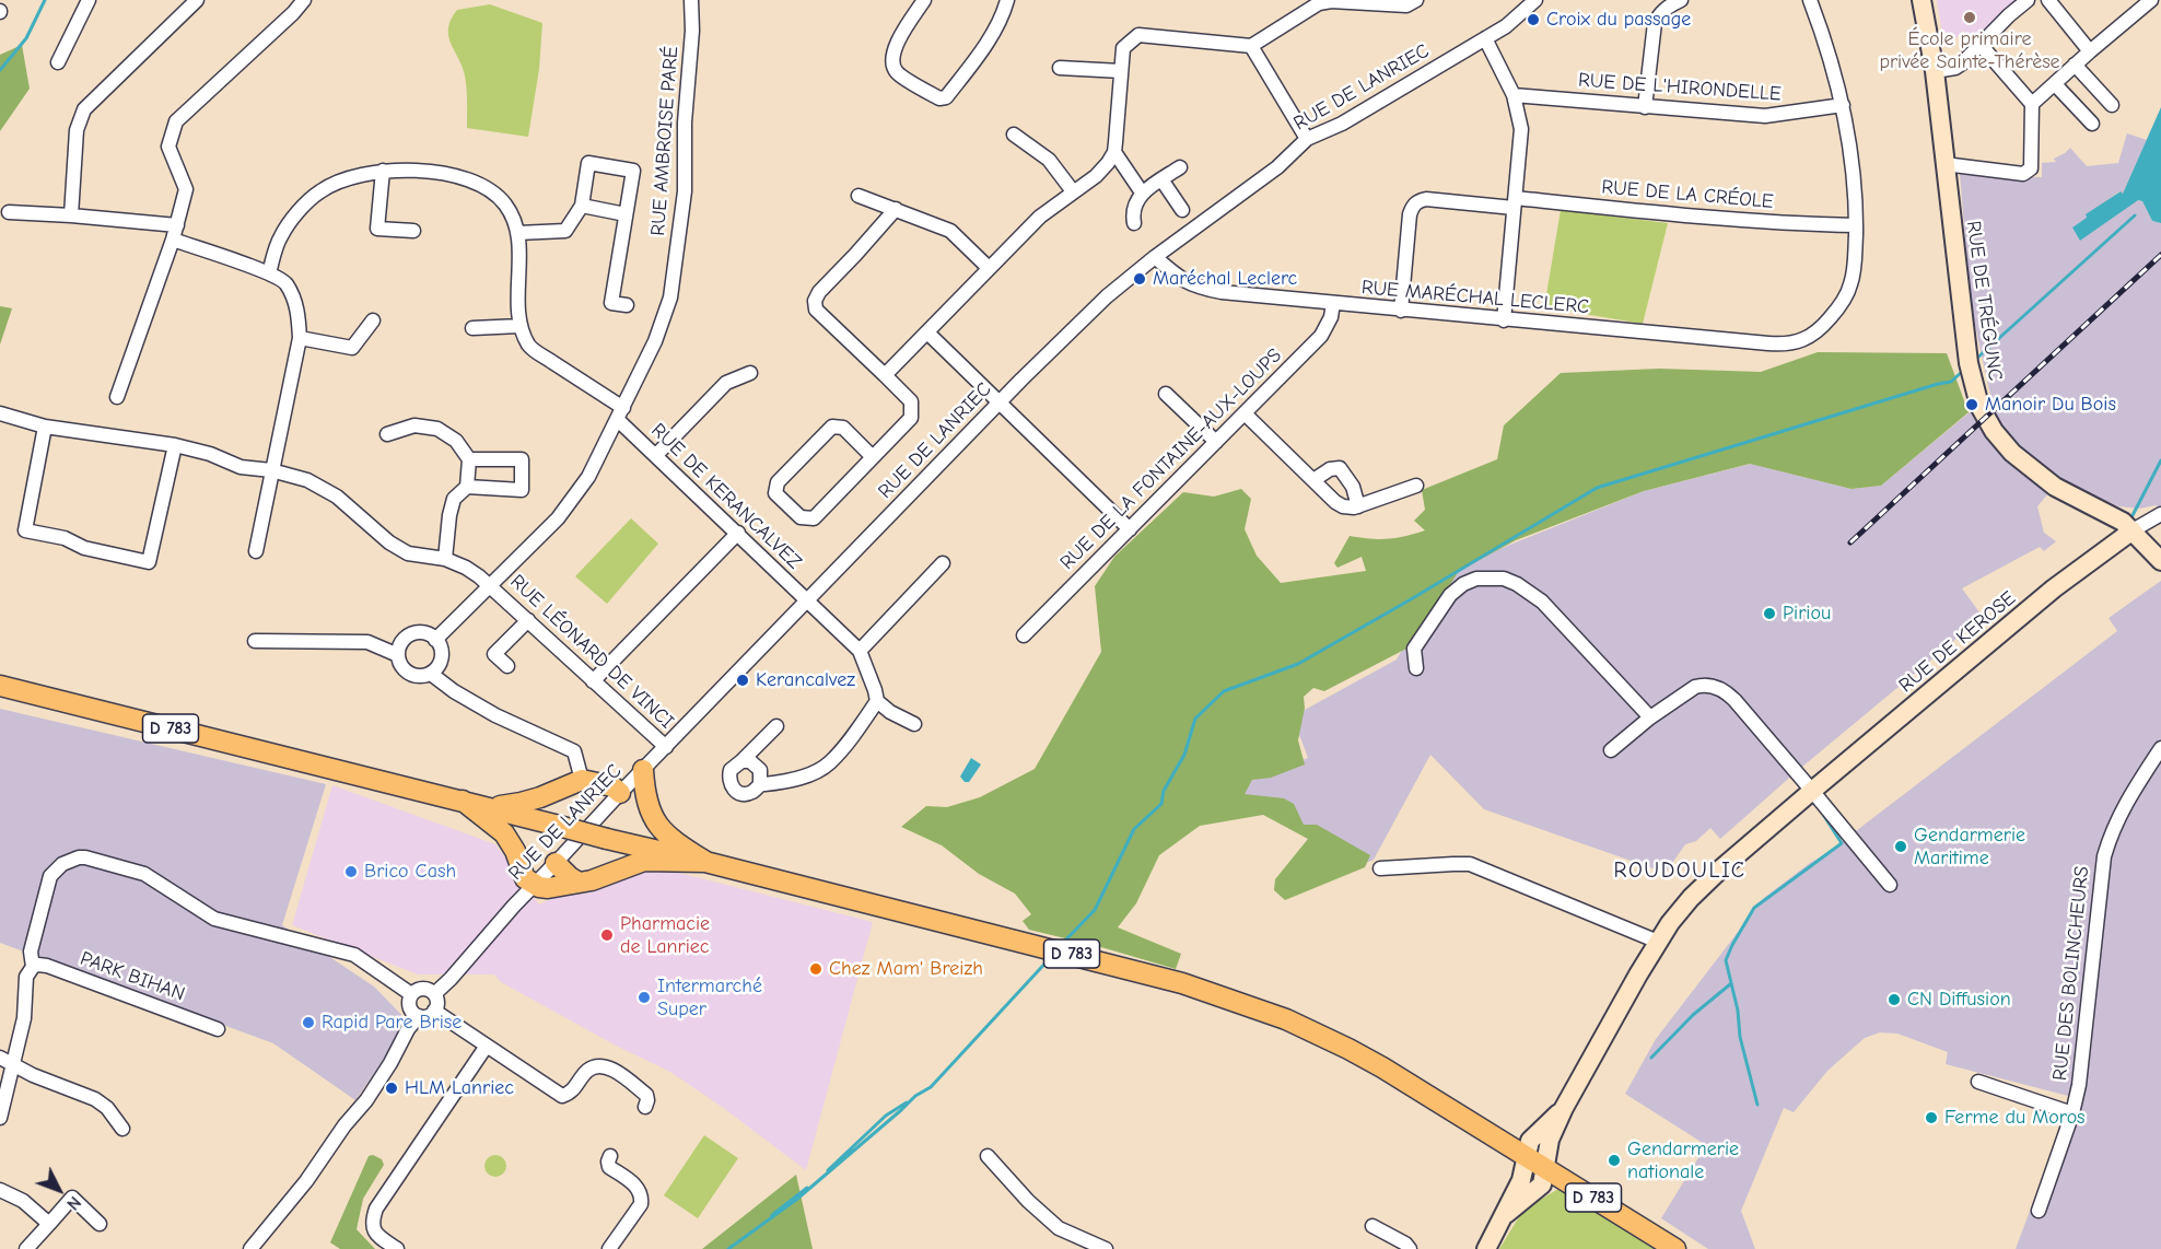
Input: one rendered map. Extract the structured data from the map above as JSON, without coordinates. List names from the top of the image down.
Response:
{
  "streets": {
    "main road": ["D 783"],
    "street": [
      "RUE DE LANRIEC",
      "RUE DE L'HIRONDELLE",
      "RUE AMBROISE PARÉ",
      "RUE DE LA CRÉOLE",
      "RUE MARÉCHAL LECLERC",
      "RUE DE TRÉGUNC",
      "RUE DE LA FONTAINE-AUX-LOUPS",
      "RUE DE KERANCALVEZ",
      "RUE DE KEROSE",
      "RUE LÉONARD DE VINCI",
      "RUE DES BOLINCHEURS",
      "PARK BIHAN"
    ]
  },
  "crossings": [
    ["RUE DE LANRIEC", "RUE MARÉCHAL LECLERC"],
    ["RUE DE LANRIEC", "RUE DE KERANCALVEZ"],
    ["RUE DE LANRIEC", "RUE LÉONARD DE VINCI"],
    ["RUE DE LANRIEC", "D 783"],
    ["RUE AMBROISE PARÉ", "RUE DE KERANCALVEZ"],
    ["RUE AMBROISE PARÉ", "RUE LÉONARD DE VINCI"],
    ["RUE DE LA CRÉOLE", "RUE MARÉCHAL LECLERC"],
    ["RUE MARÉCHAL LECLERC", "RUE DE LA FONTAINE-AUX-LOUPS"],
    ["RUE DE TRÉGUNC", "RUE DE KEROSE"],
    ["RUE DE KEROSE", "D 783"]
  ],
  "districts": ["ROUDOULIC"],
  "places": [
    "École primaire privée Sainte-Thérèse",
    "Croix du passage",
    "Maréchal Leclerc",
    "Manoir Du Bois",
    "Piriou",
    "Kerancalvez",
    "Gendarmerie Maritime",
    "Brico Cash",
    "Pharmacie de Lanriec",
    "Chez Mam' Breizh",
    "Intermarché Super",
    "CN Diffusion",
    "Rapid Pare Brise",
    "HLM Lanriec",
    "Ferme du Moros",
    "Gendarmerie nationale"
  ],
  "north": "bottom right"
}
